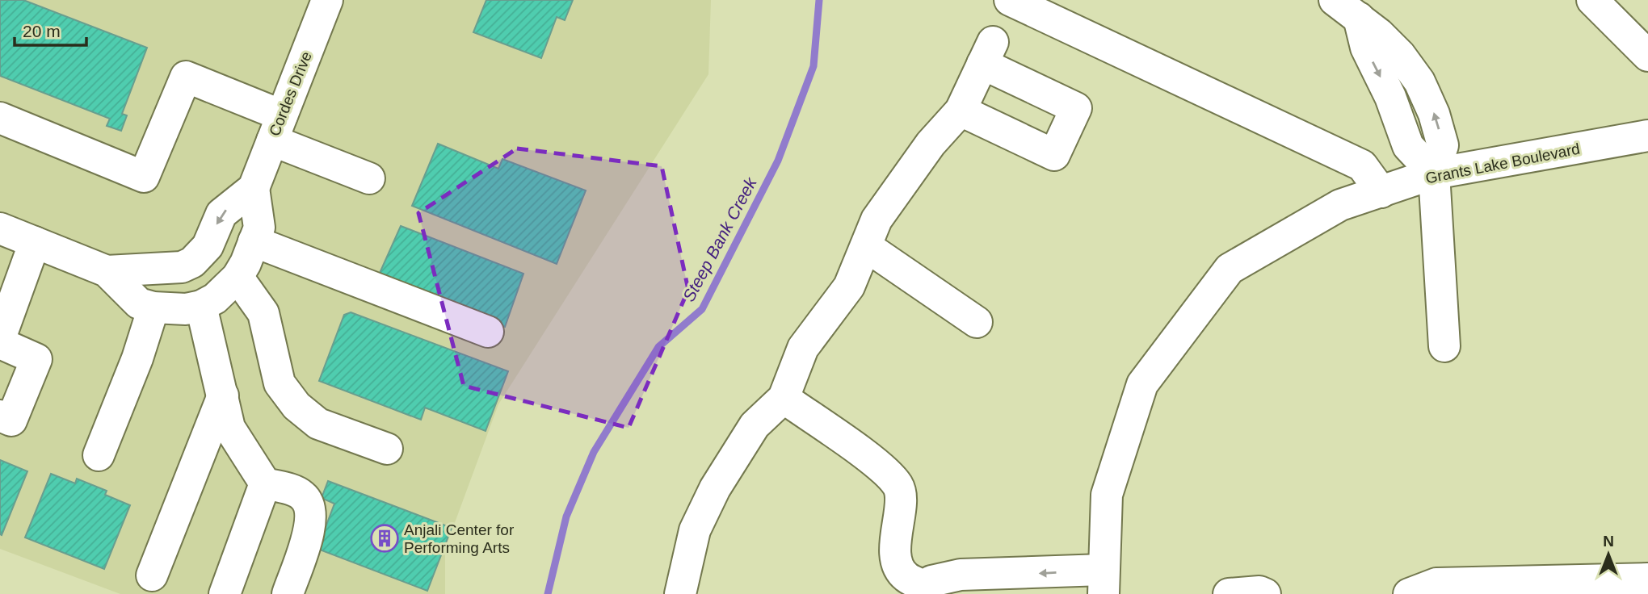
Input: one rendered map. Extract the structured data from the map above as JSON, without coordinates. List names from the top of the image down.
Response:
{
  "streets": {
    "street": ["Cordes Drive", "Grants Lake Boulevard"]
  },
  "water": ["Steep Bank Creek"],
  "places": {
    "building": ["Anjali Center for Performing Arts"]
  },
  "scale_bar": "20 m",
  "north": "top"
}
